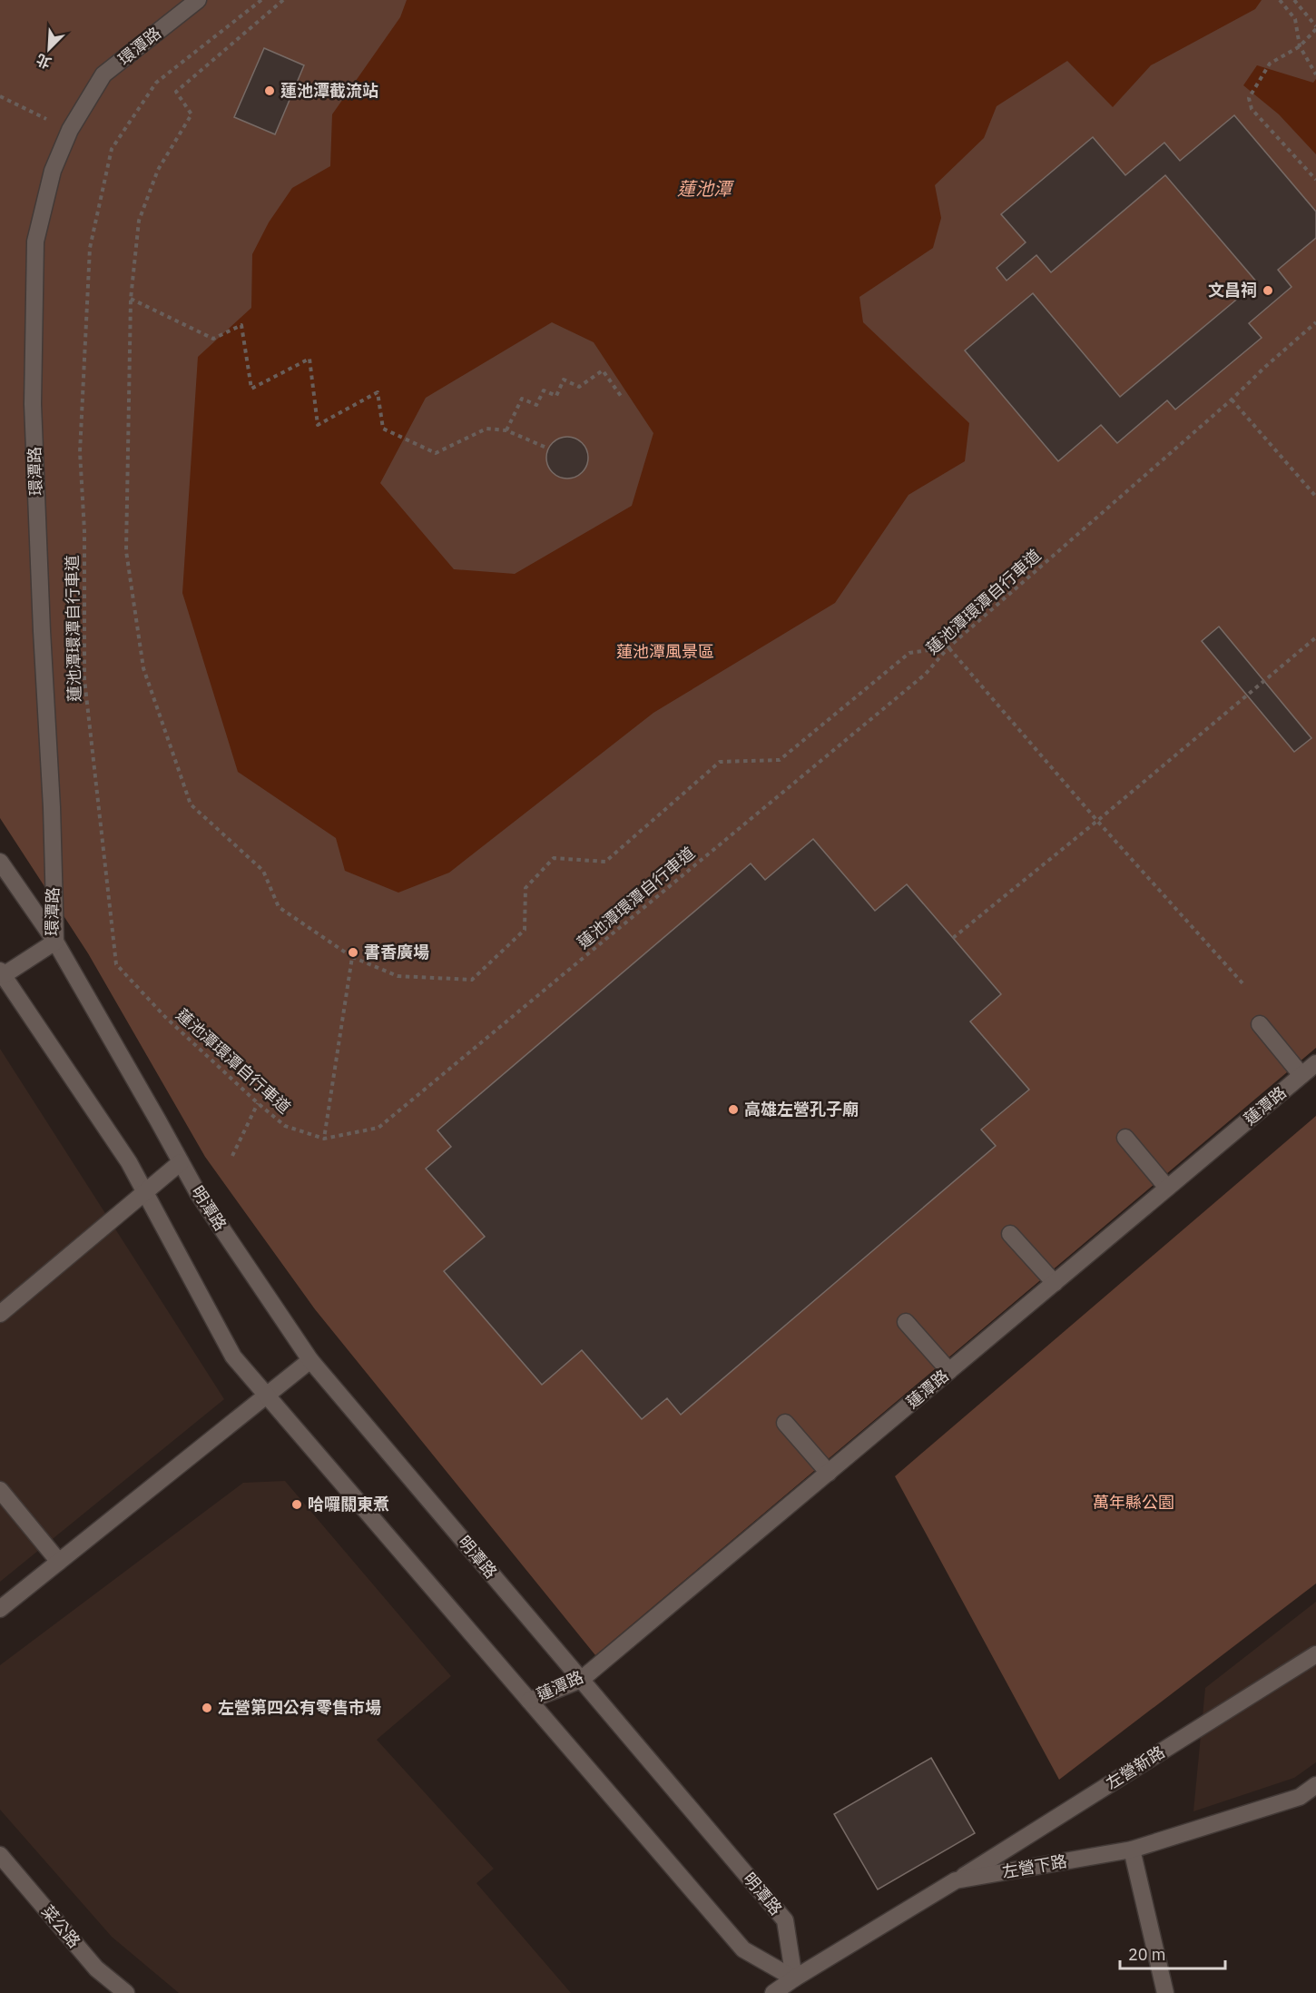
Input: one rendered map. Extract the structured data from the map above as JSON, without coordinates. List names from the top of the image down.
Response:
{
  "streets": {
    "street": [
      "環潭路",
      "蓮潭路",
      "明潭路",
      "左營新路",
      "左營下路",
      "菜公路"
    ],
    "path": ["蓮池潭環潭自行車道"]
  },
  "crossings": [
    ["環潭路", "明潭路"],
    ["蓮潭路", "明潭路"],
    ["明潭路", "左營下路"],
    ["左營新路", "左營下路"]
  ],
  "water": ["蓮池潭"],
  "parks": ["蓮池潭風景區", "萬年縣公園"],
  "places": [
    "蓮池潭截流站",
    "文昌祠",
    "書香廣場",
    "高雄左營孔子廟",
    "哈囉關東煮",
    "左營第四公有零售市場"
  ],
  "scale_bar": "20 m",
  "north": "bottom left"
}
